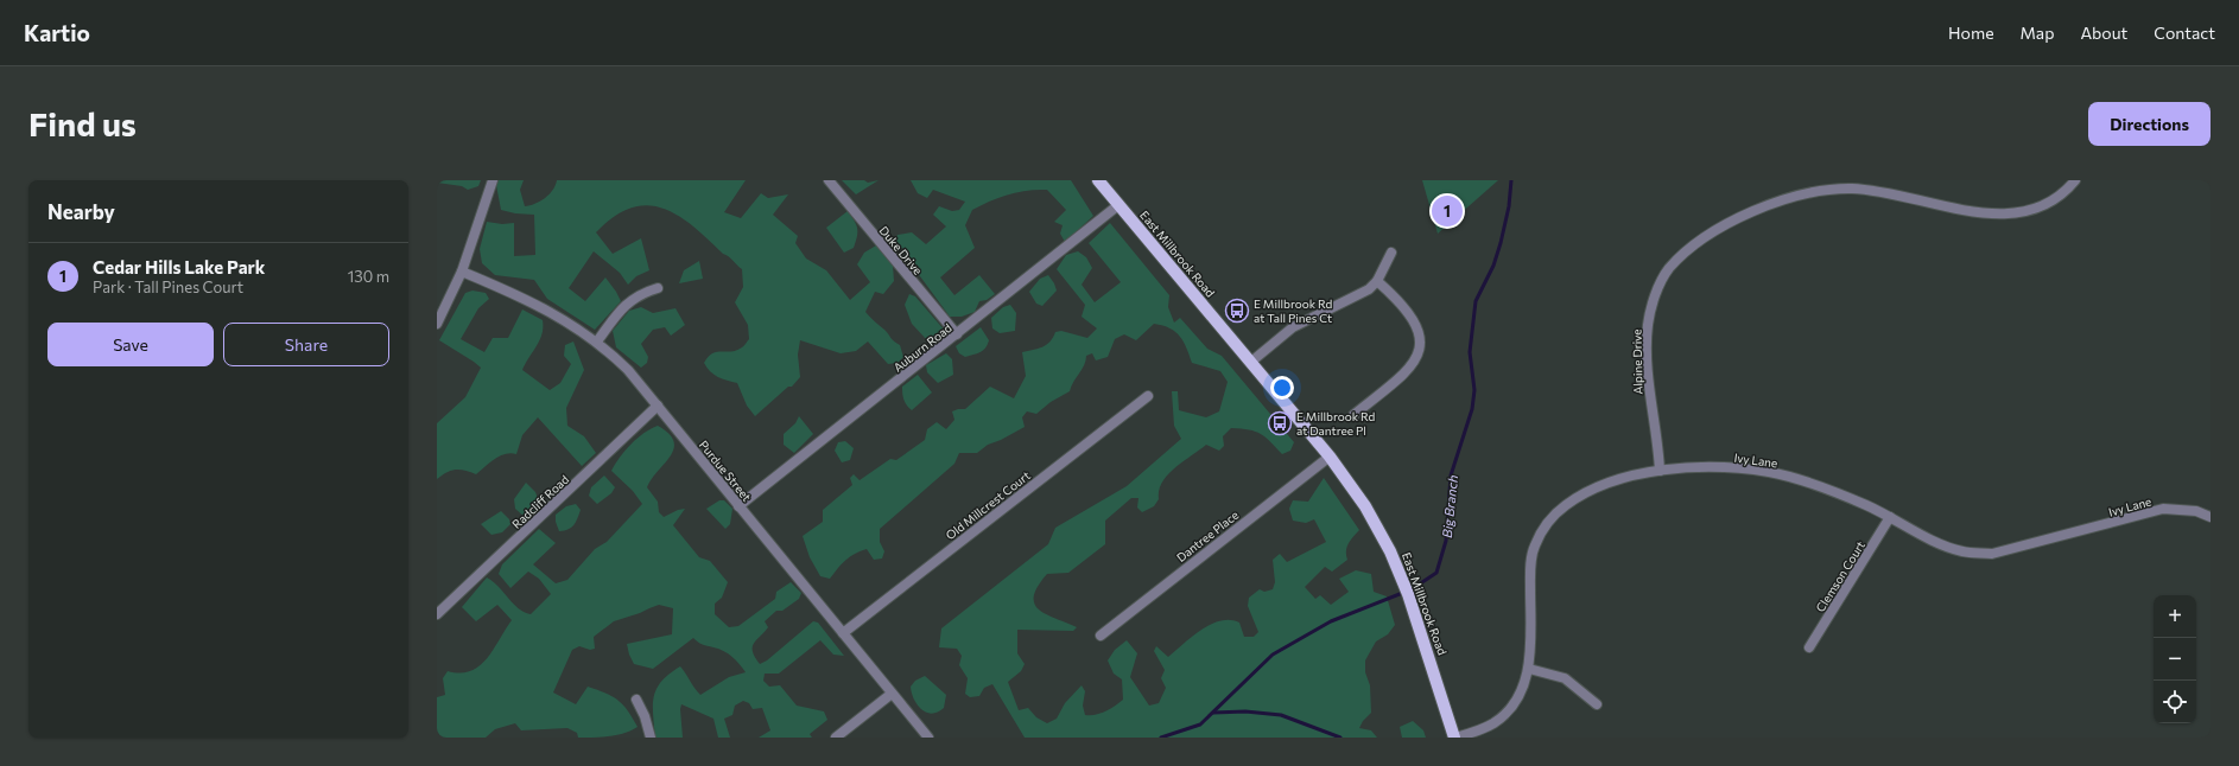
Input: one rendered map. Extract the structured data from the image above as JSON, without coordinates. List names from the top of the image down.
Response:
{
  "streets": {
    "main road": ["East Millbrook Road"],
    "street": [
      "Duke Drive",
      "Auburn Road",
      "Alpine Drive",
      "Ivy Lane",
      "Purdue Street",
      "Radcliff Road",
      "Old Millcrest Court",
      "Dantree Place",
      "Clemson Court"
    ]
  },
  "crossings": [
    ["Duke Drive", "Auburn Road"],
    ["East Millbrook Road", "Auburn Road"],
    ["East Millbrook Road", "Ivy Lane"],
    ["East Millbrook Road", "Dantree Place"],
    ["Auburn Road", "Purdue Street"],
    ["Alpine Drive", "Ivy Lane"],
    ["Ivy Lane", "Clemson Court"],
    ["Purdue Street", "Radcliff Road"],
    ["Purdue Street", "Old Millcrest Court"]
  ],
  "water": ["Big Branch"],
  "places": {
    "bus stop": ["E Millbrook Rd at Tall Pines Ct", "E Millbrook Rd at Dantree Pl"]
  },
  "page": {
    "header": "Kartio",
    "nav": [
      "Home",
      "Map",
      "About",
      "Contact"
    ],
    "buttons": [
      "Directions",
      ["Save", "Share"]
    ],
    "title": "Find us",
    "heading": "Nearby",
    "pins": "1",
    "list": [
      {
        "mark": "1",
        "name": "Cedar Hills Lake Park",
        "note": "Park · Tall Pines Court",
        "value": "130 m"
      }
    ],
    "map_buttons": ["+", "−"]
  }
}
